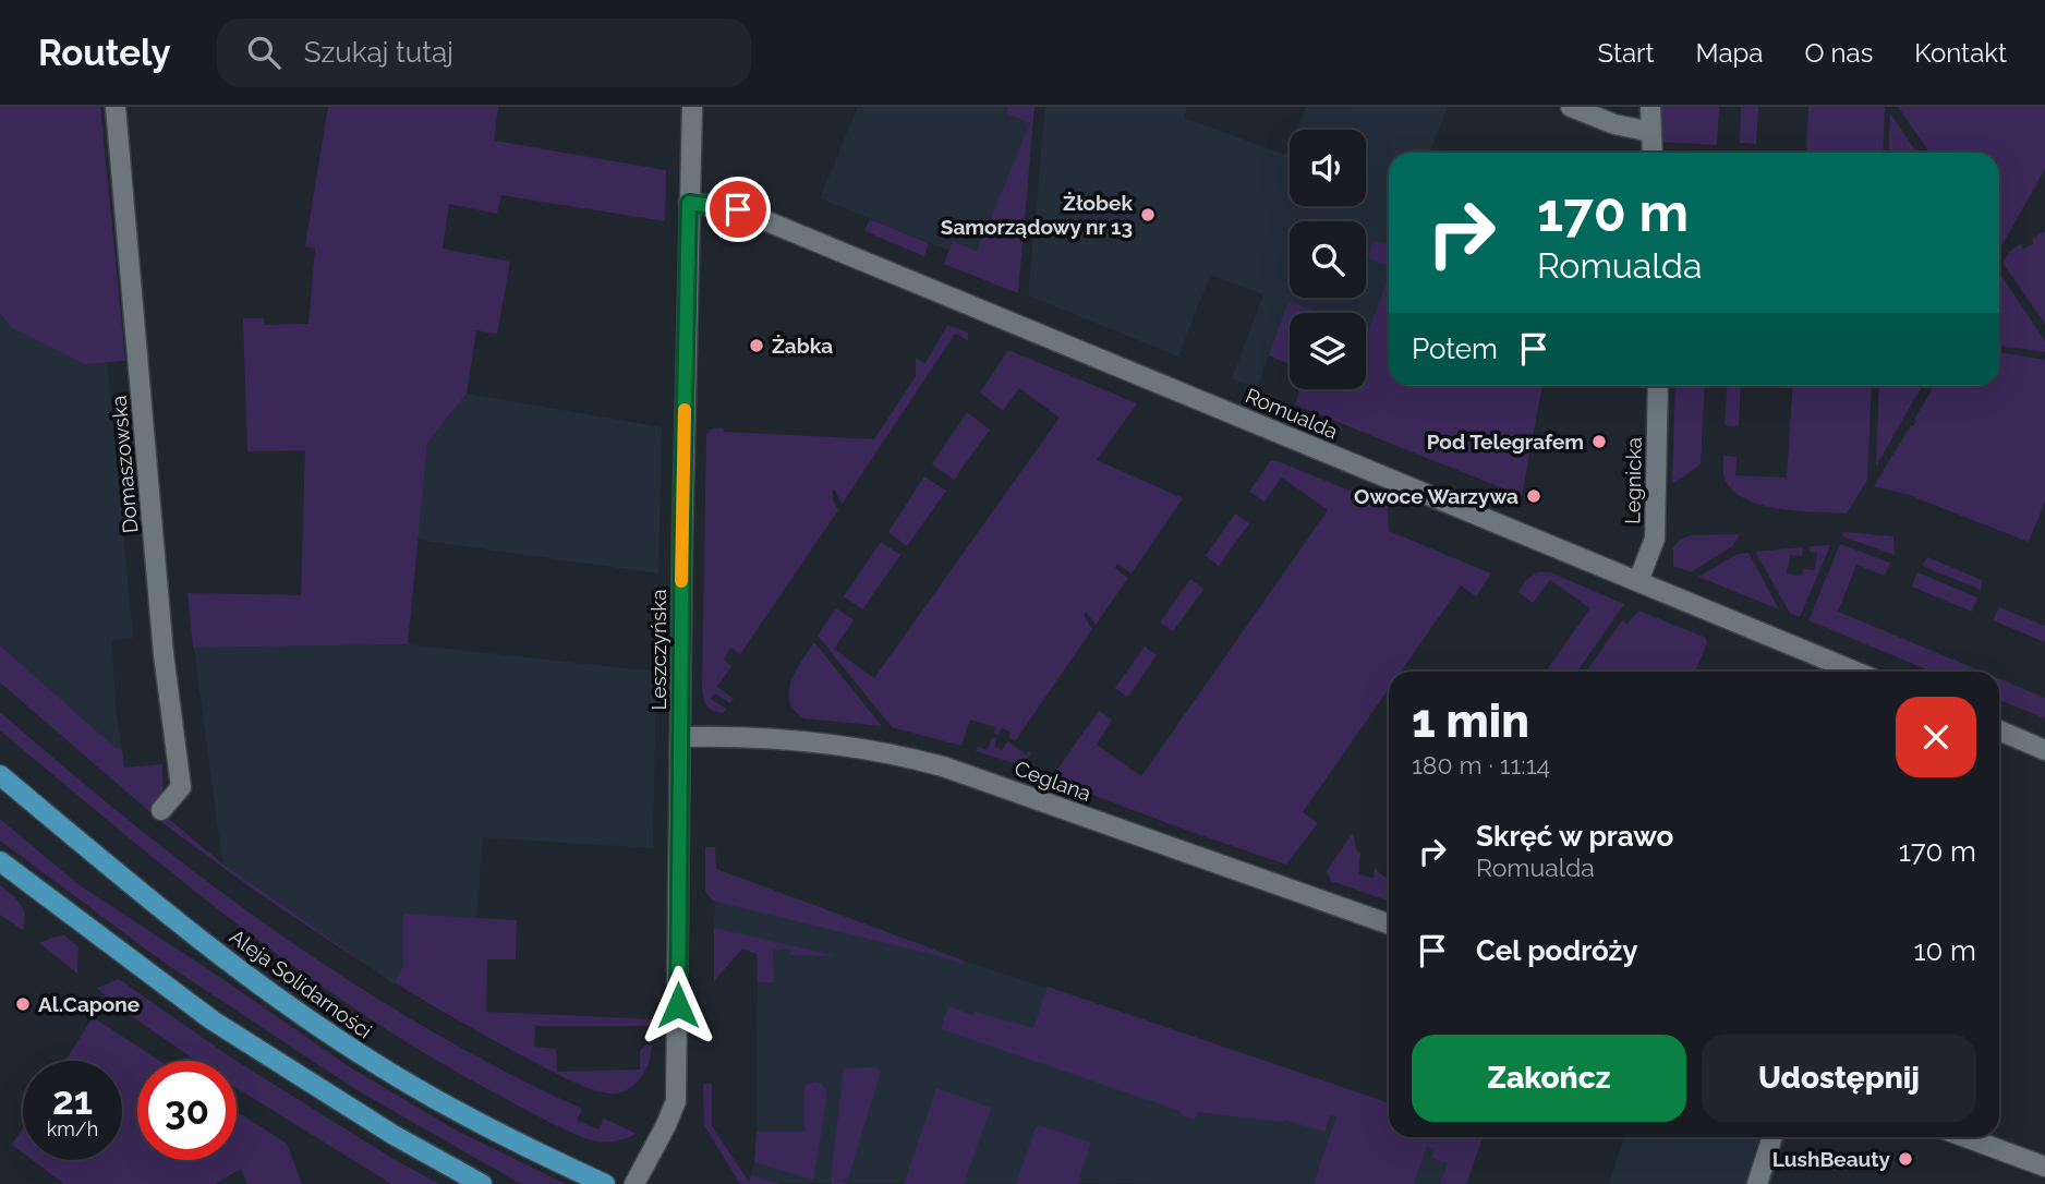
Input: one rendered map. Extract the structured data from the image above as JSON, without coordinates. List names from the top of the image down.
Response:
{
  "streets": {
    "main road": ["Aleja Solidarności"],
    "street": [
      "Romualda",
      "Domaszowska",
      "Legnicka",
      "Leszczyńska",
      "Ceglana"
    ]
  },
  "crossings": [
    ["Romualda", "Legnicka"],
    ["Romualda", "Leszczyńska"],
    ["Leszczyńska", "Ceglana"]
  ],
  "places": [
    "Żłobek Samorządowy nr 13",
    "Żabka",
    "Pod Telegrafem",
    "Owoce Warzywa",
    "Al.Capone",
    "LushBeauty"
  ],
  "page": {
    "header": "Routely",
    "search": "Szukaj tutaj",
    "nav": [
      "Start",
      "Mapa",
      "O nas",
      "Kontakt"
    ],
    "turn": ["170 m", "Romualda"],
    "then": "Potem",
    "heading": ["1 min", "180 m · 11:14"],
    "list": [
      {
        "name": "Skręć w prawo",
        "note": "Romualda",
        "value": "170 m"
      },
      {
        "name": "Cel podróży",
        "value": "10 m"
      }
    ],
    "buttons": ["Zakończ", "Udostępnij"],
    "speed": "21 km/h",
    "limit": "30"
  }
}
